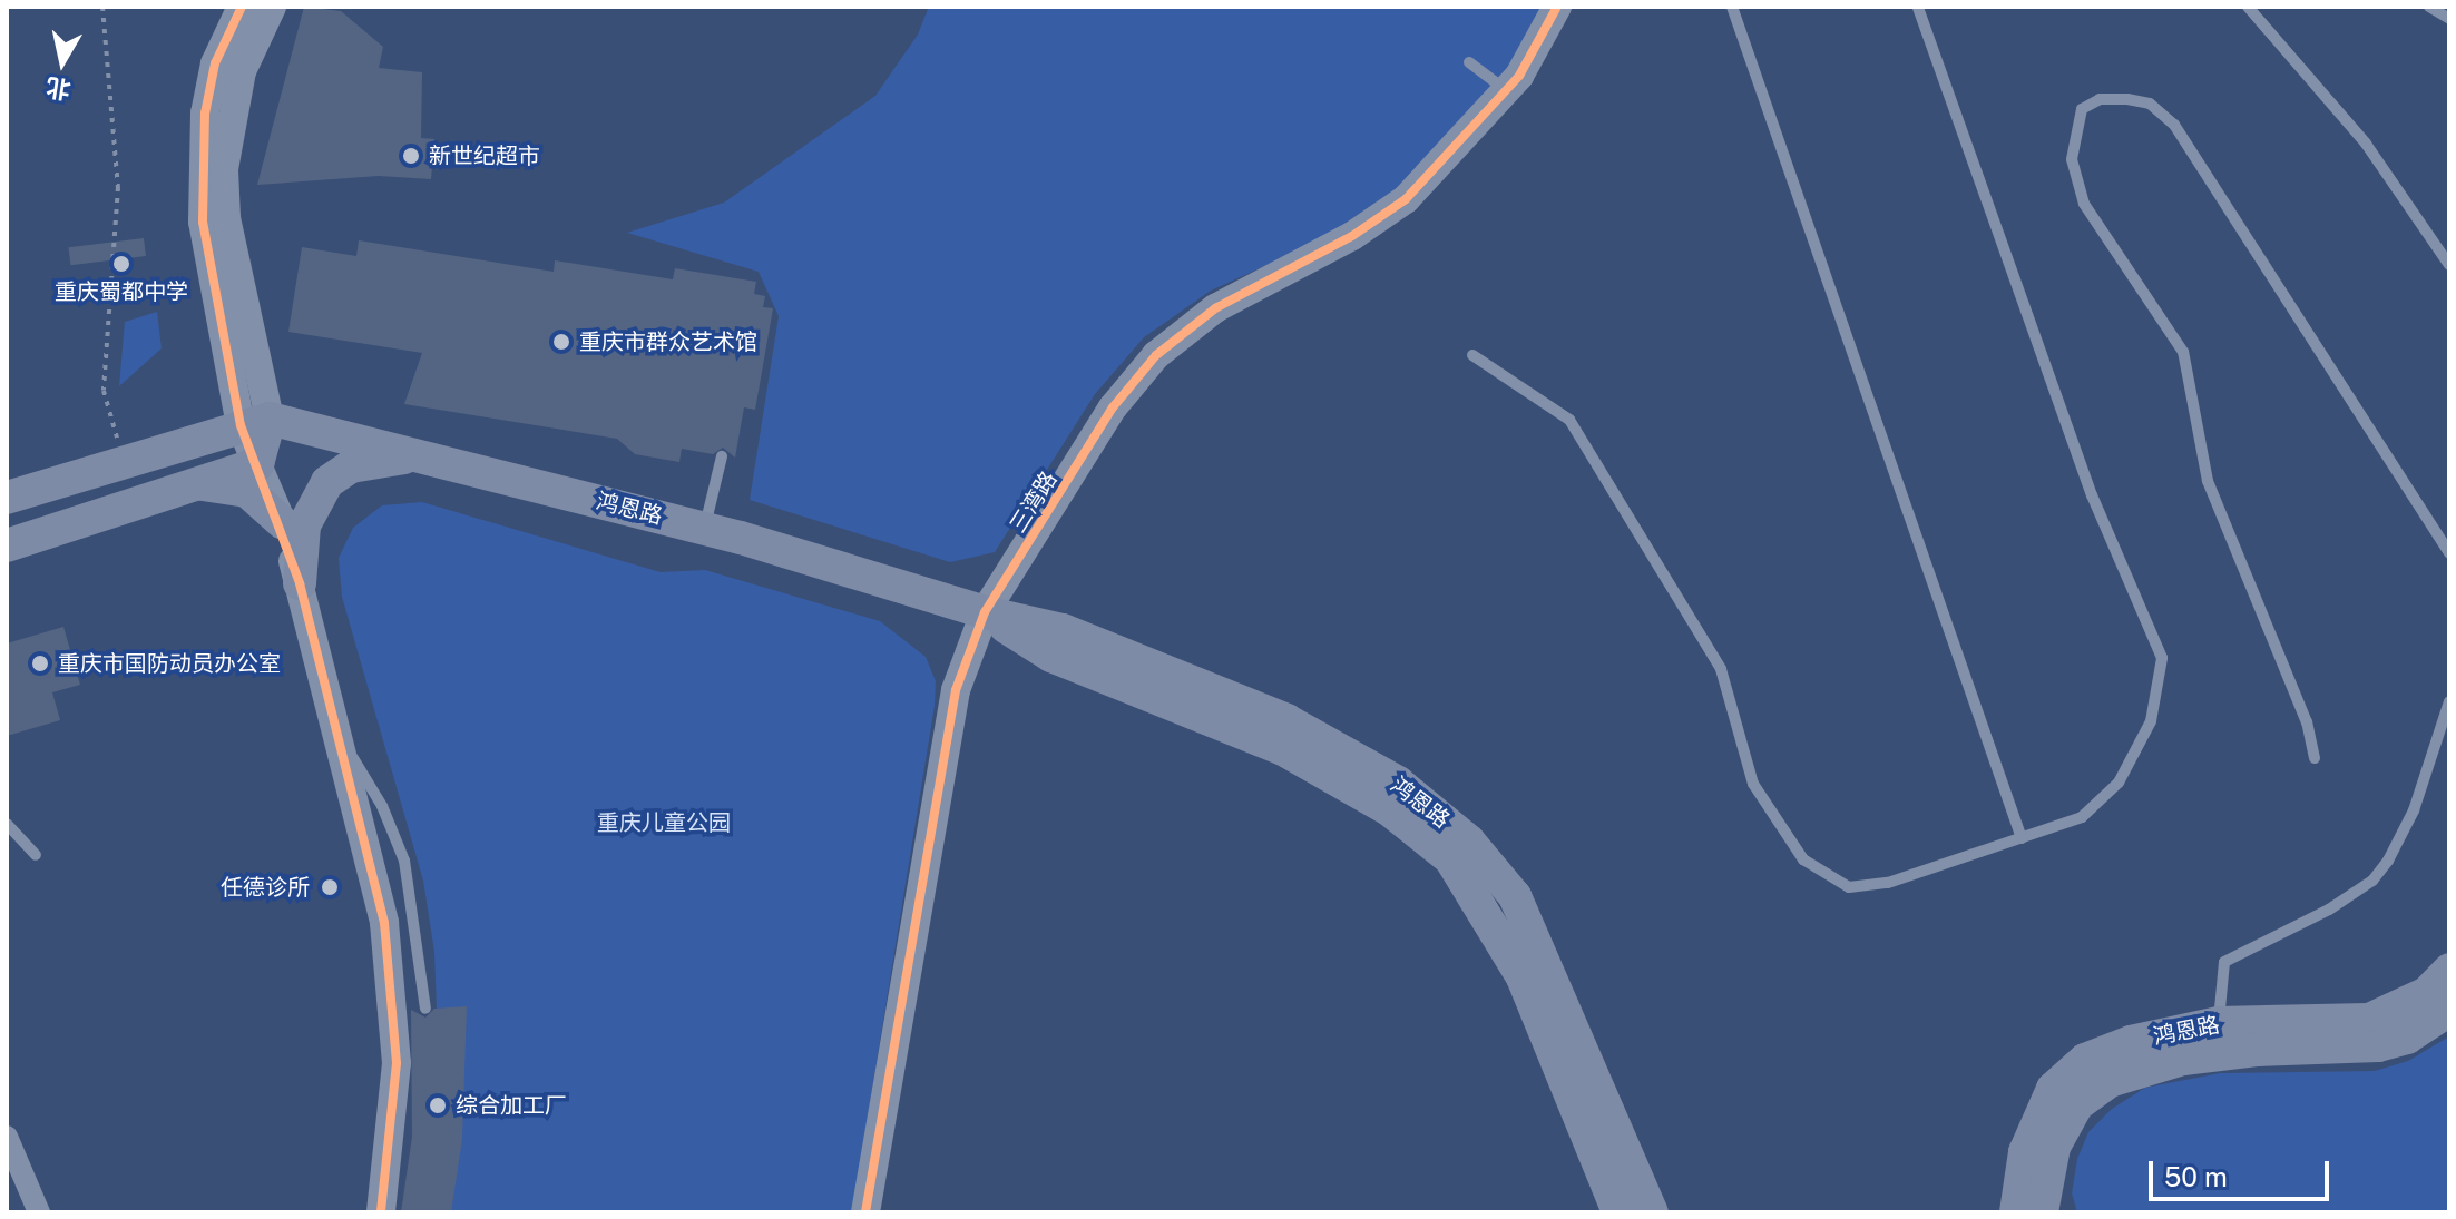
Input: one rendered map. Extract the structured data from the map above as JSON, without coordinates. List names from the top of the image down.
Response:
{
  "streets": {
    "main road": ["鸿恩路"],
    "street": ["三湾路"]
  },
  "crossings": [
    ["三湾路", "鸿恩路"]
  ],
  "parks": ["重庆儿童公园"],
  "places": [
    "新世纪超市",
    "重庆蜀都中学",
    "重庆市群众艺术馆",
    "重庆市国防动员办公室",
    "任德诊所",
    "综合加工厂"
  ],
  "scale_bar": "50 m",
  "north": "bottom"
}
